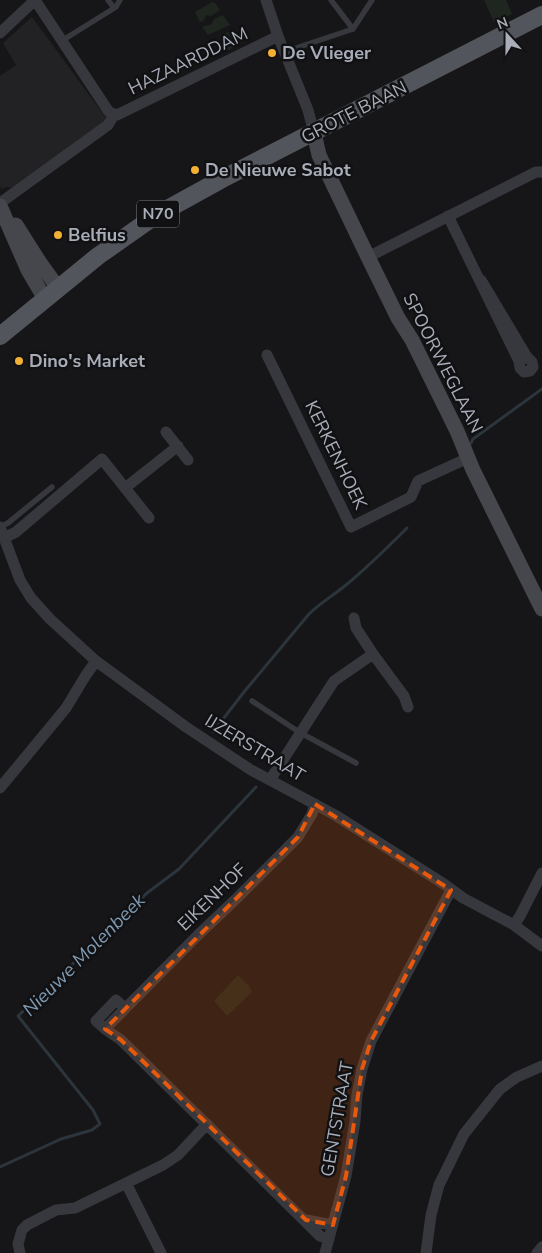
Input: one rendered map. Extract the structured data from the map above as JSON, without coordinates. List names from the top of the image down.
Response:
{
  "streets": {
    "main road": ["GROTE BAAN", "N70"],
    "street": [
      "HAZAARDDAM",
      "SPOORWEGLAAN",
      "KERKENHOEK",
      "IJZERSTRAAT",
      "EIKENHOF",
      "GENTSTRAAT"
    ]
  },
  "crossings": [
    ["GROTE BAAN", "SPOORWEGLAAN"],
    ["SPOORWEGLAAN", "KERKENHOEK"],
    ["IJZERSTRAAT", "EIKENHOF"],
    ["IJZERSTRAAT", "GENTSTRAAT"],
    ["EIKENHOF", "GENTSTRAAT"]
  ],
  "water": ["Nieuwe Molenbeek"],
  "places": [
    "De Vlieger",
    "De Nieuwe Sabot",
    "Belfius",
    "Dino's Market"
  ],
  "north": "top"
}
